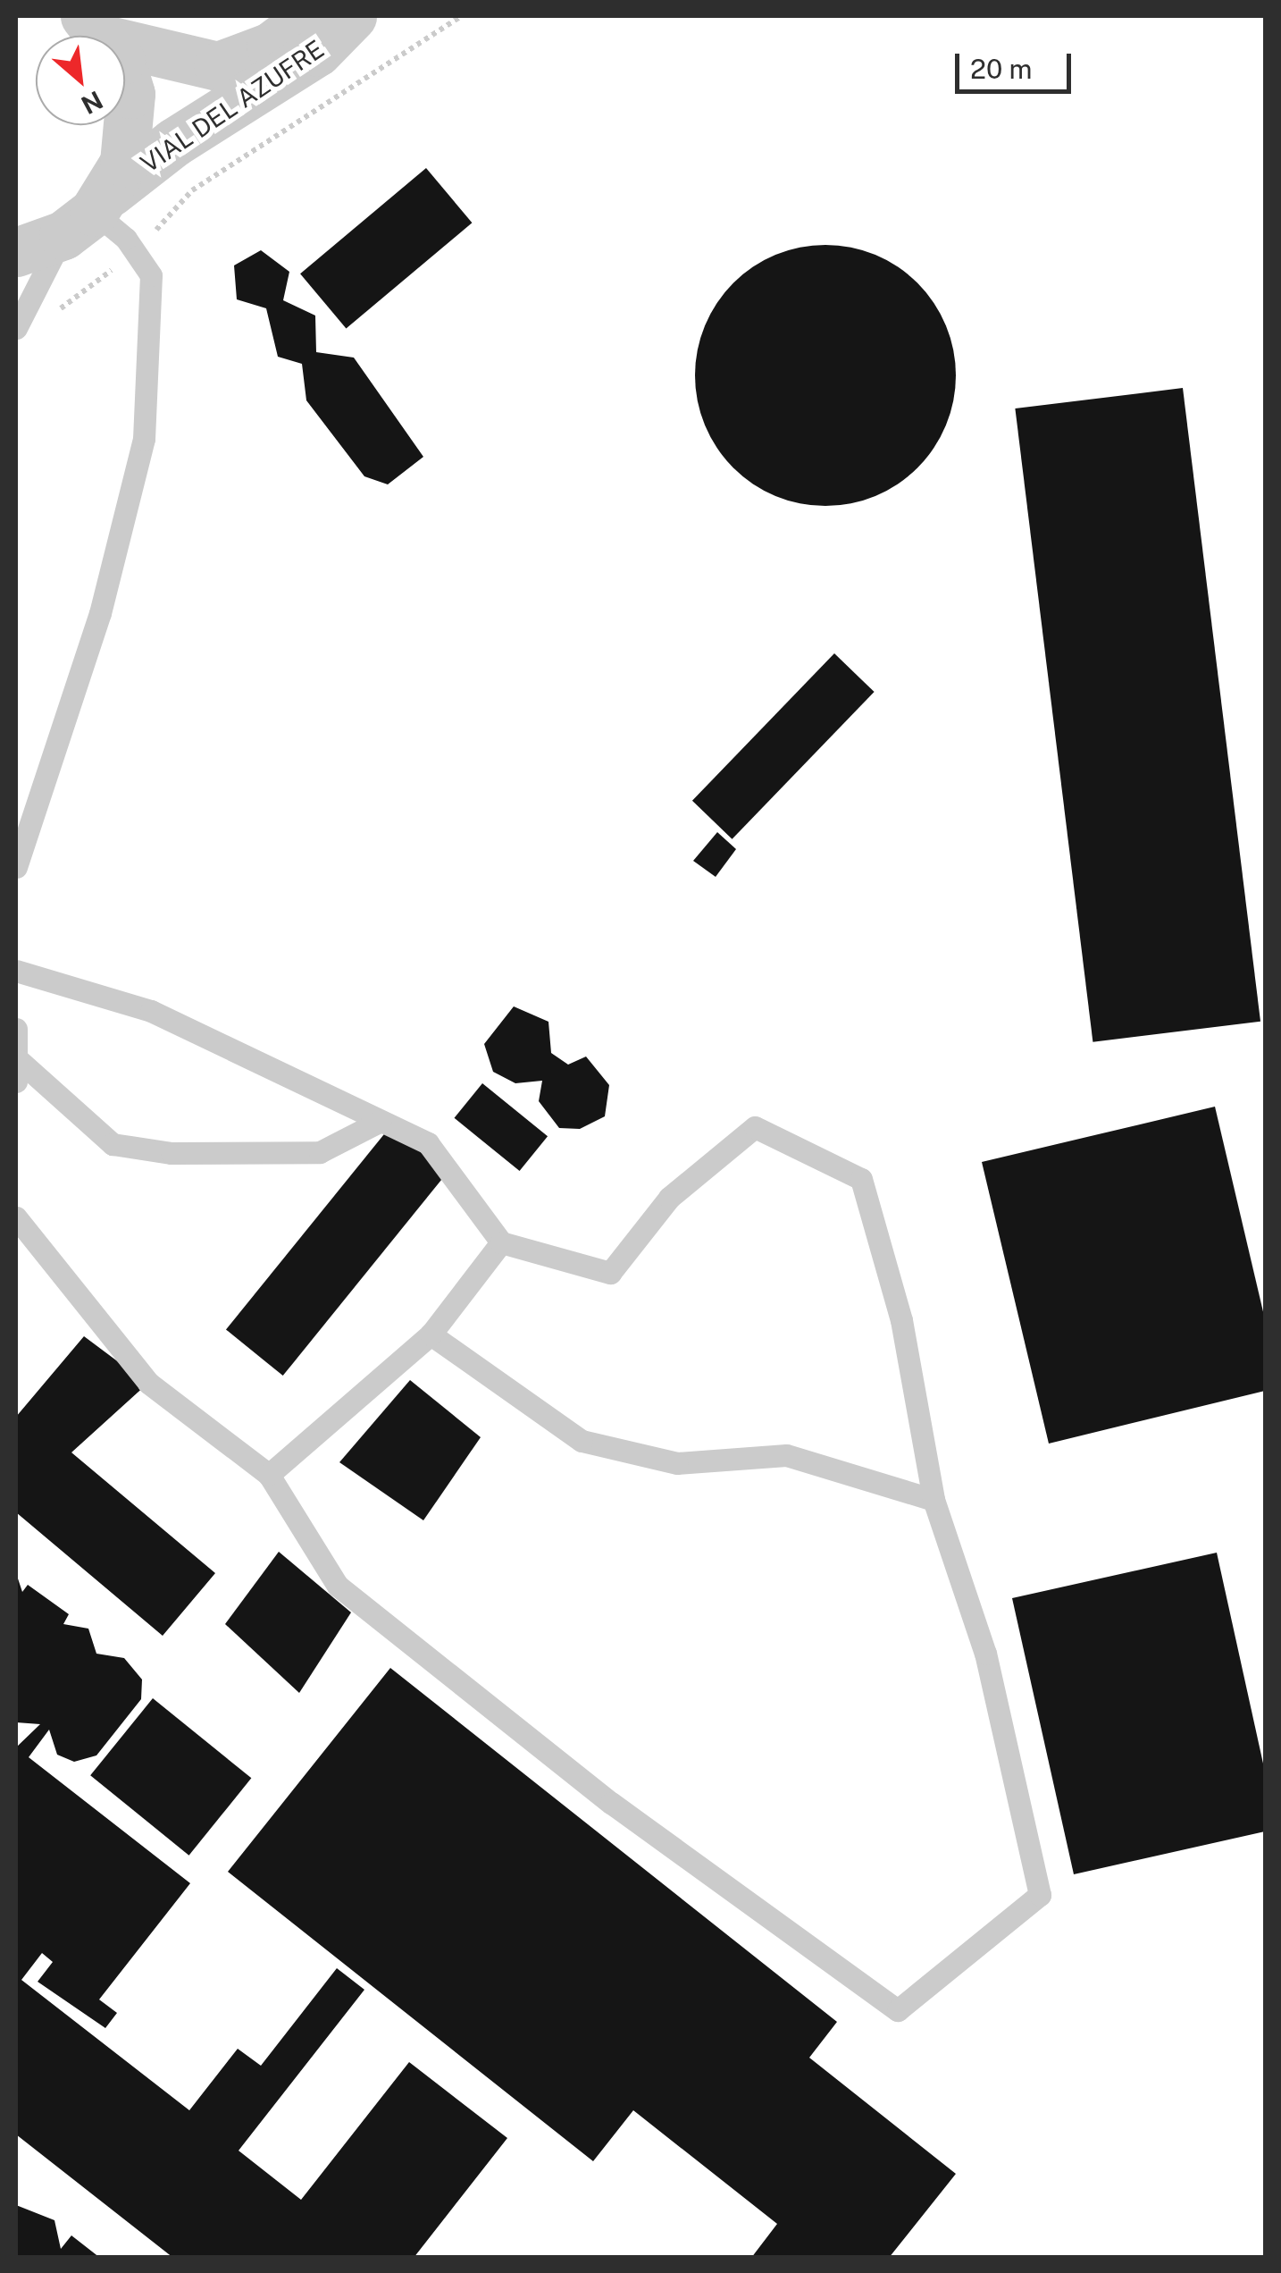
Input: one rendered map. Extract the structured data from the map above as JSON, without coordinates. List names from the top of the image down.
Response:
{
  "streets": {
    "street": ["VIAL DEL AZUFRE"]
  },
  "scale_bar": "20 m",
  "north": "bottom right"
}
